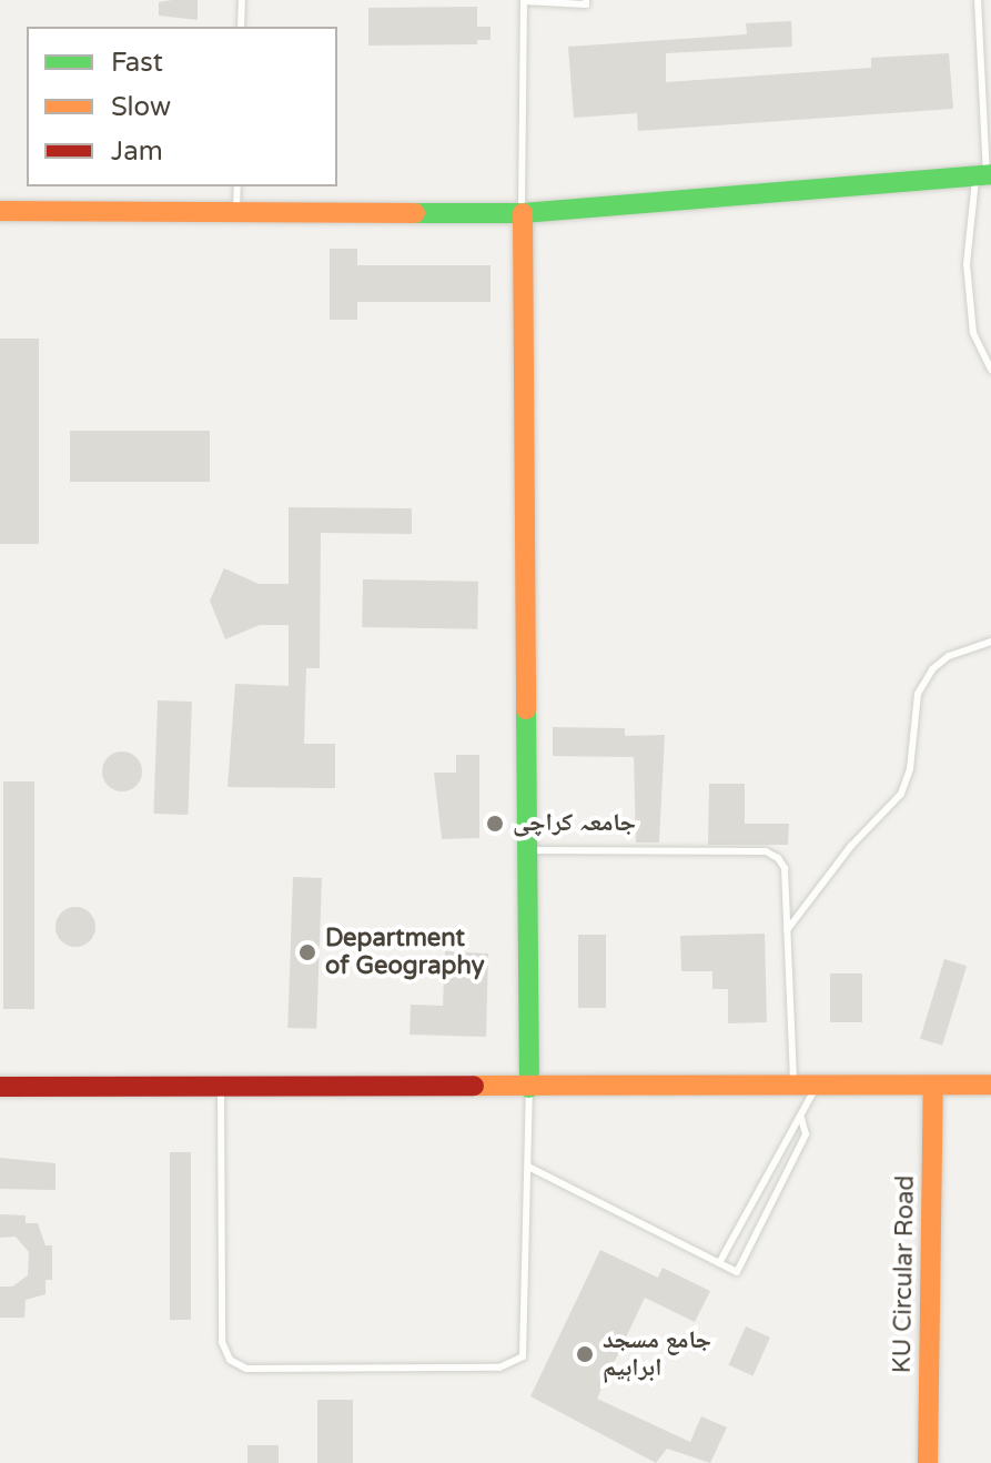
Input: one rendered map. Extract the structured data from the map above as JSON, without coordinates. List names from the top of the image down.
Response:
{
  "streets": {
    "street": ["KU Circular Road"]
  },
  "places": ["جامعہ کراچی", "Department of Geography", "جامع مسجد ابراہیم"],
  "legend": ["Fast", "Slow", "Jam"]
}
